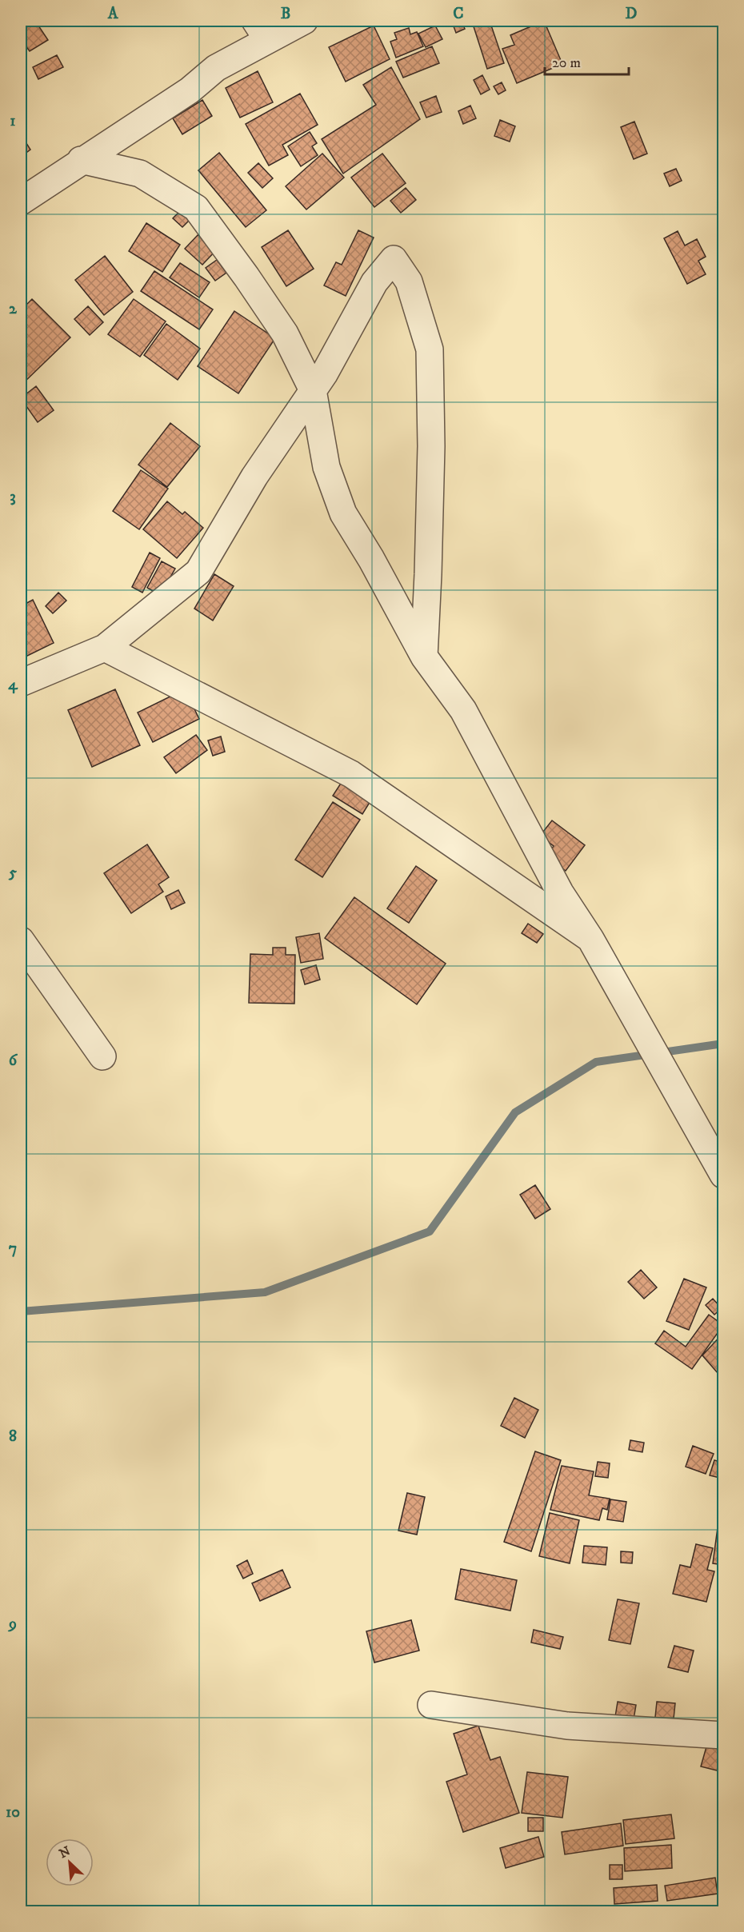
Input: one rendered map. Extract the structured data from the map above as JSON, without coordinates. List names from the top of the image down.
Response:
{
  "scale_bar": "20 m",
  "north": "top left",
  "grid": {
    "columns": [
      "A",
      "B",
      "C",
      "D"
    ],
    "rows": [
      "1",
      "2",
      "3",
      "4",
      "5",
      "6",
      "7",
      "8",
      "9",
      "10"
    ]
  }
}
